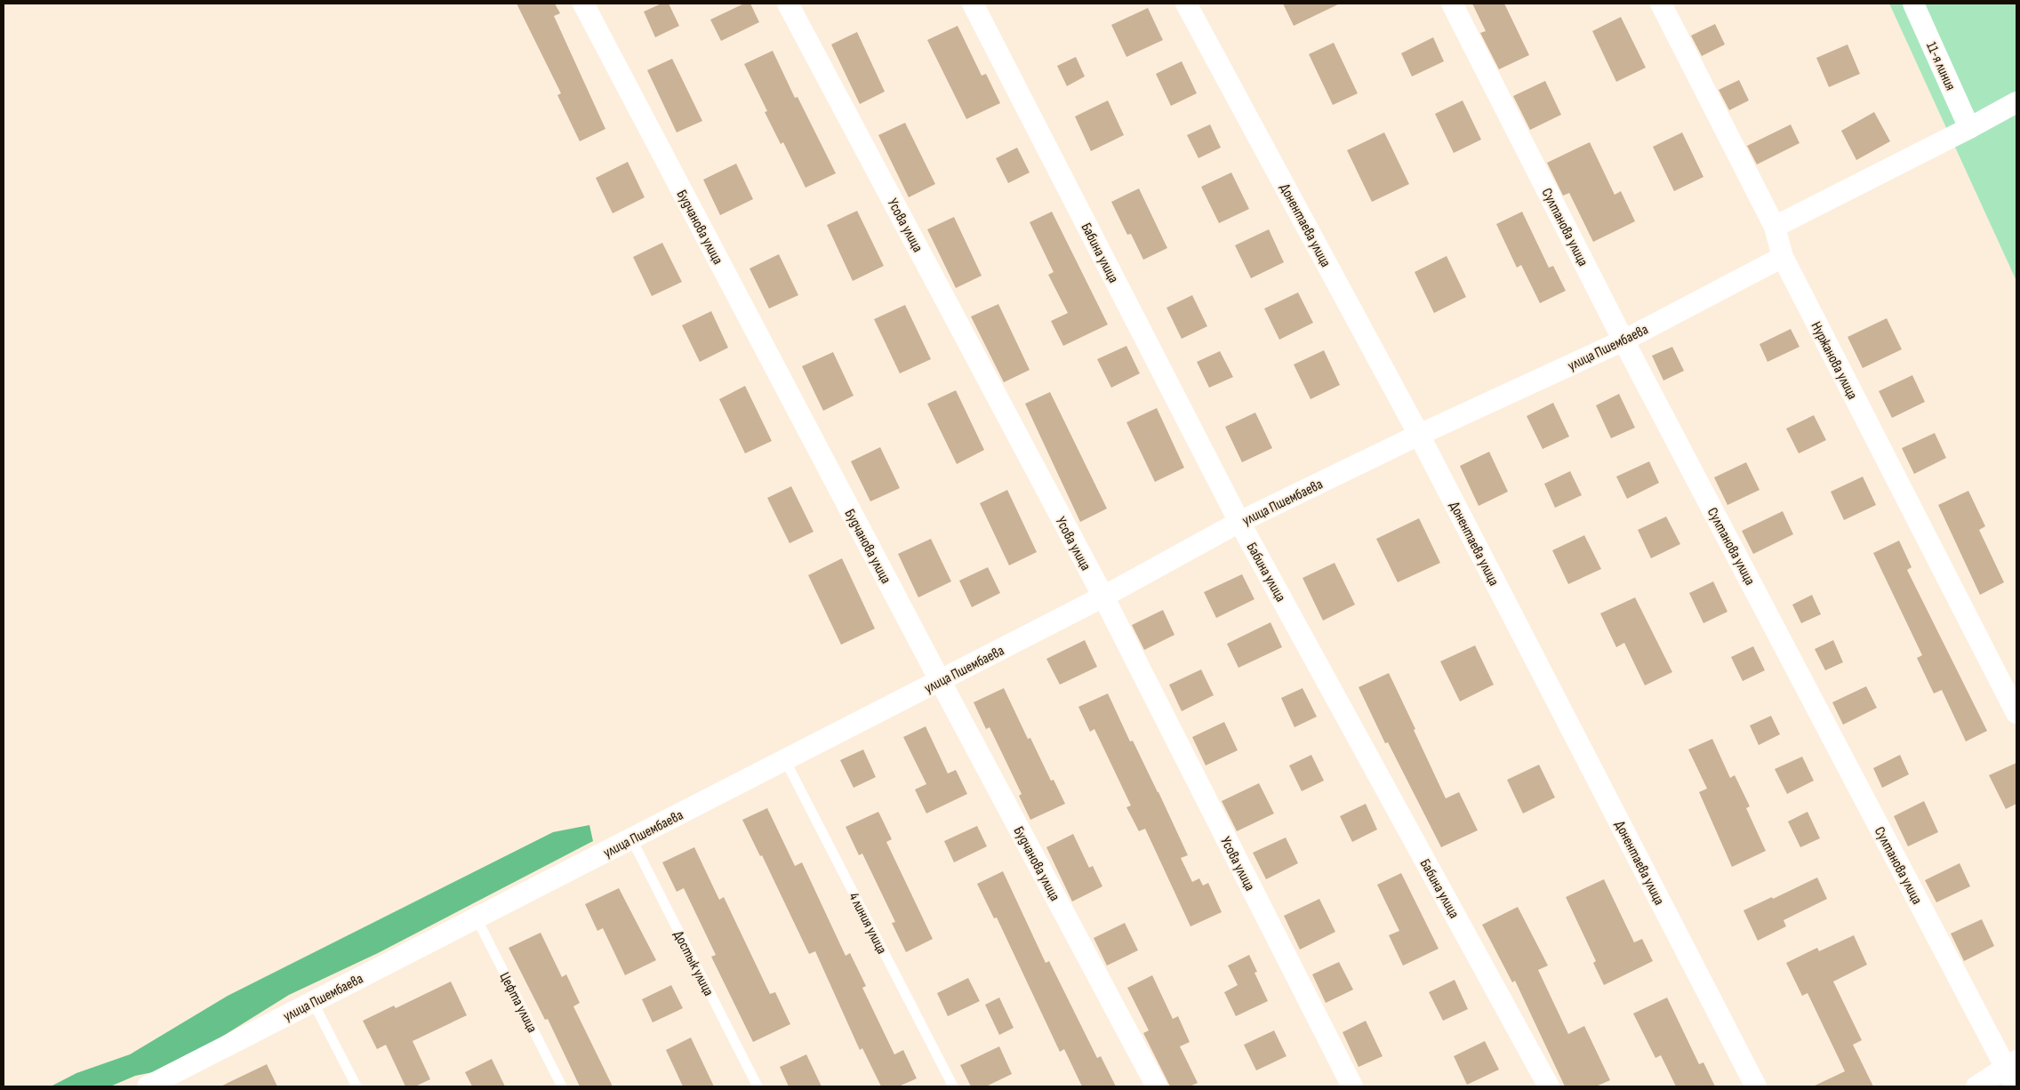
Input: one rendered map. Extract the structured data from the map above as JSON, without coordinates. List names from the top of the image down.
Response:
{
  "streets": {
    "street": [
      "11-я линия",
      "Усова улица",
      "Донентаева улица",
      "Будчанова улица",
      "Султанова улица",
      "Бабина улица",
      "улица Пшембаева",
      "Нуржанова улица"
    ],
    "lane": ["4 линия улица", "Достык улица", "Цефта улица"]
  },
  "crossings": [
    ["Усова улица", "улица Пшембаева"],
    ["Донентаева улица", "улица Пшембаева"],
    ["Будчанова улица", "улица Пшембаева"],
    ["Султанова улица", "улица Пшембаева"],
    ["Бабина улица", "улица Пшембаева"],
    ["улица Пшембаева", "Нуржанова улица"],
    ["улица Пшембаева", "4 линия улица"],
    ["улица Пшембаева", "Достык улица"],
    ["улица Пшембаева", "Цефта улица"]
  ]
}
